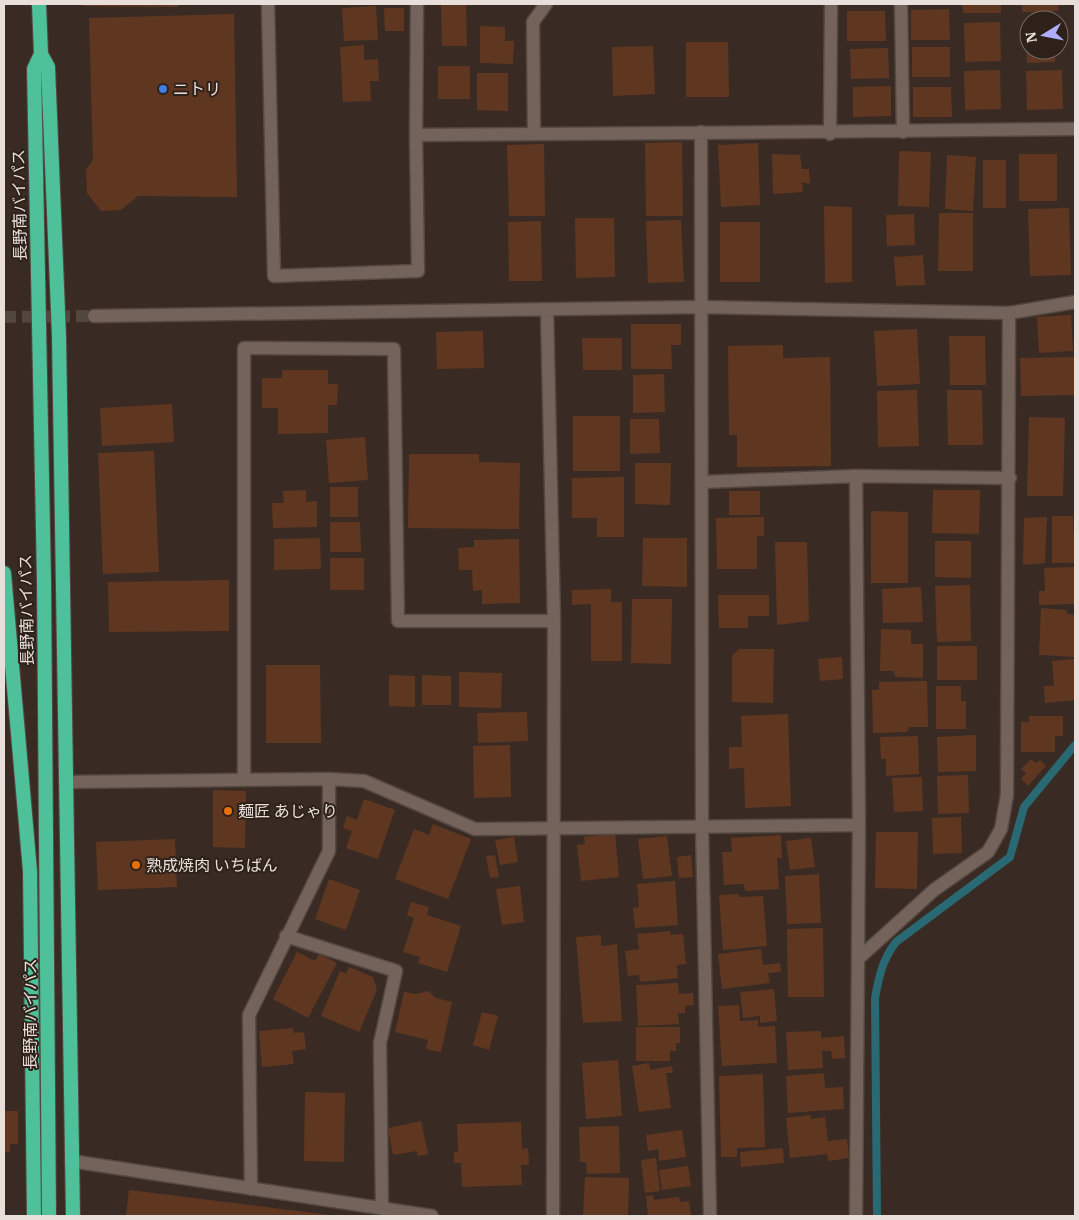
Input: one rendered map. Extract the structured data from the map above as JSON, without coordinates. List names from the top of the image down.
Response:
{
  "streets": {
    "highway": ["長野南バイパス"]
  },
  "places": ["ニトリ", "麺匠 あじゃり", "熟成焼肉 いちばん"],
  "north": "left"
}
